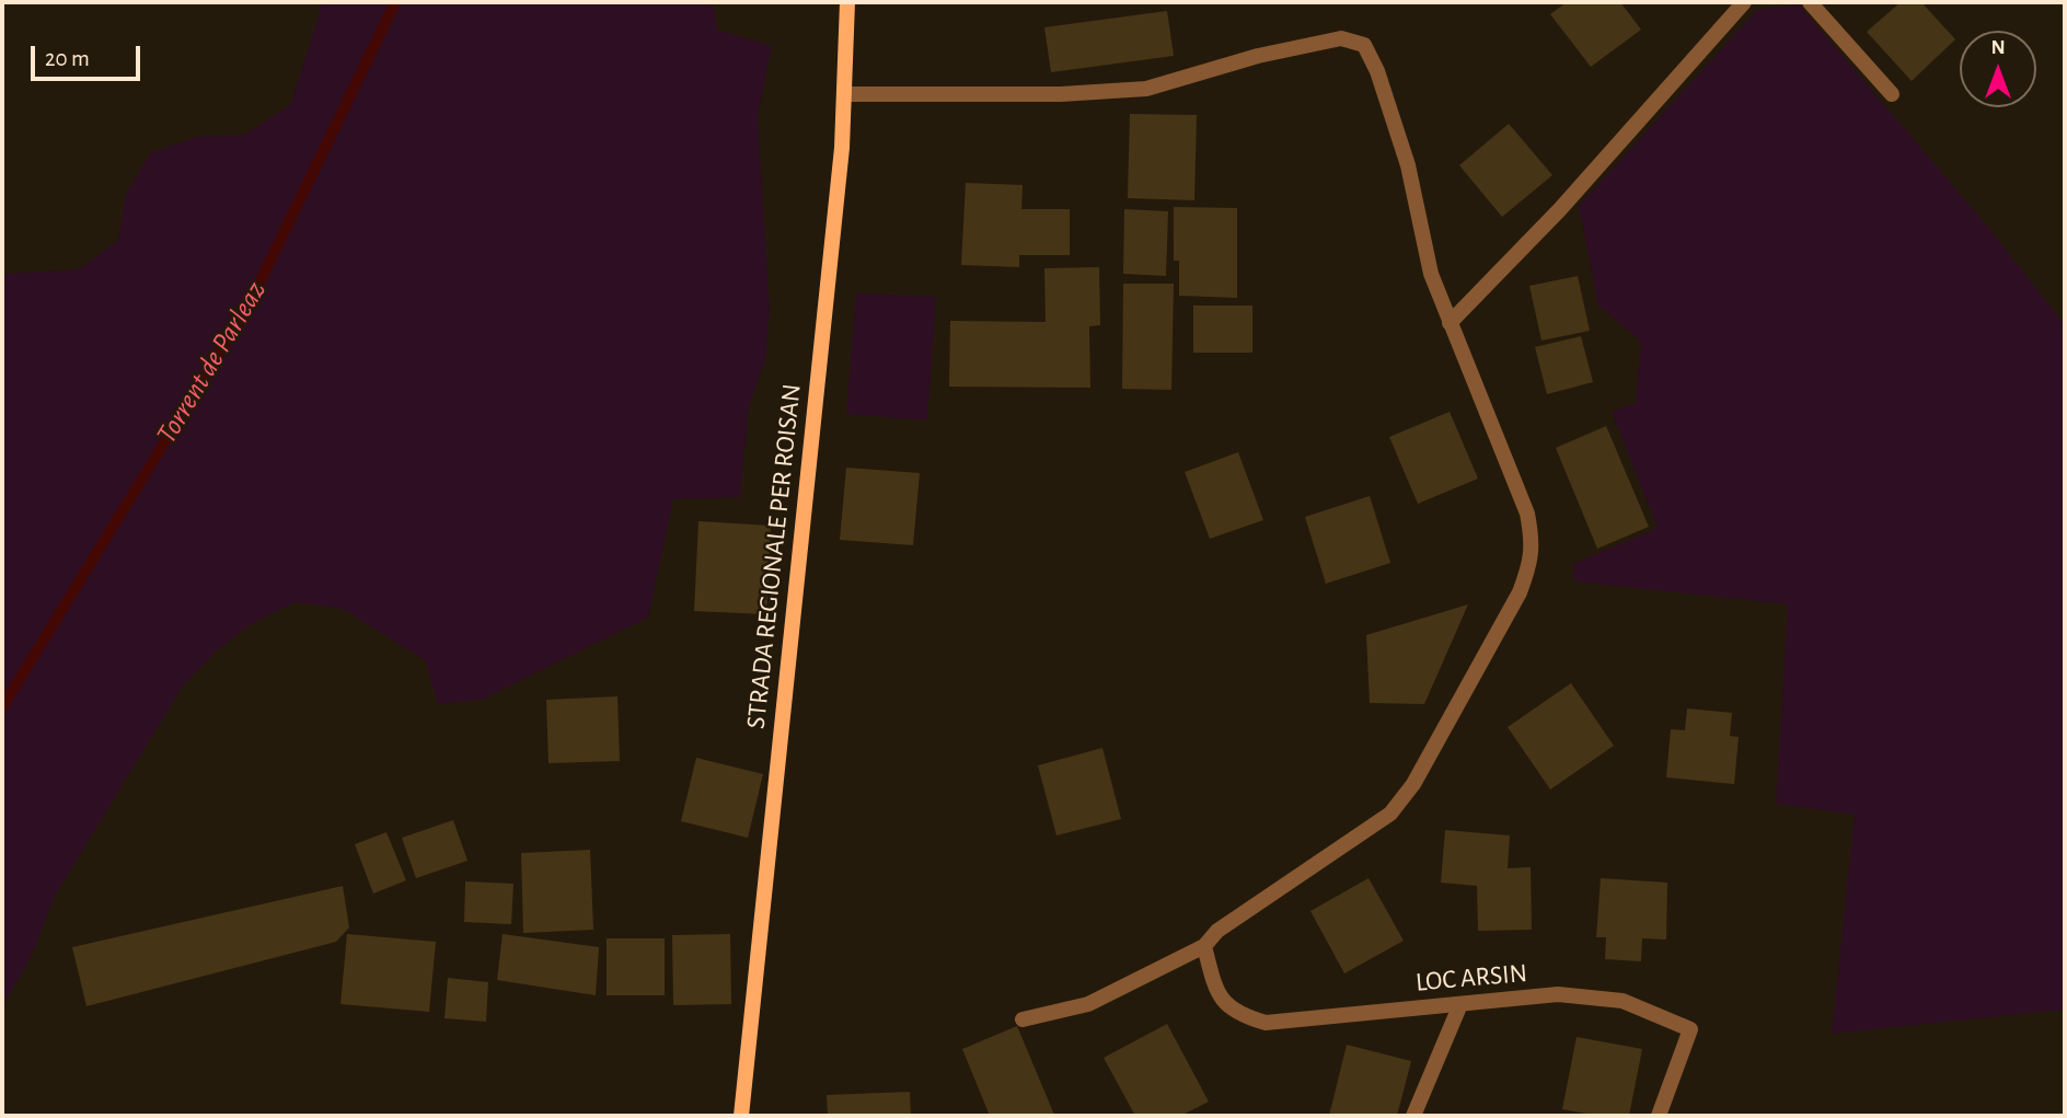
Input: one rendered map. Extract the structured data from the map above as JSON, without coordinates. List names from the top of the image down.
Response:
{
  "streets": {
    "main road": ["STRADA REGIONALE PER ROISAN"],
    "street": ["LOC ARSIN"]
  },
  "water": ["Torrent de Parleaz"],
  "scale_bar": "20 m",
  "north": "top"
}
